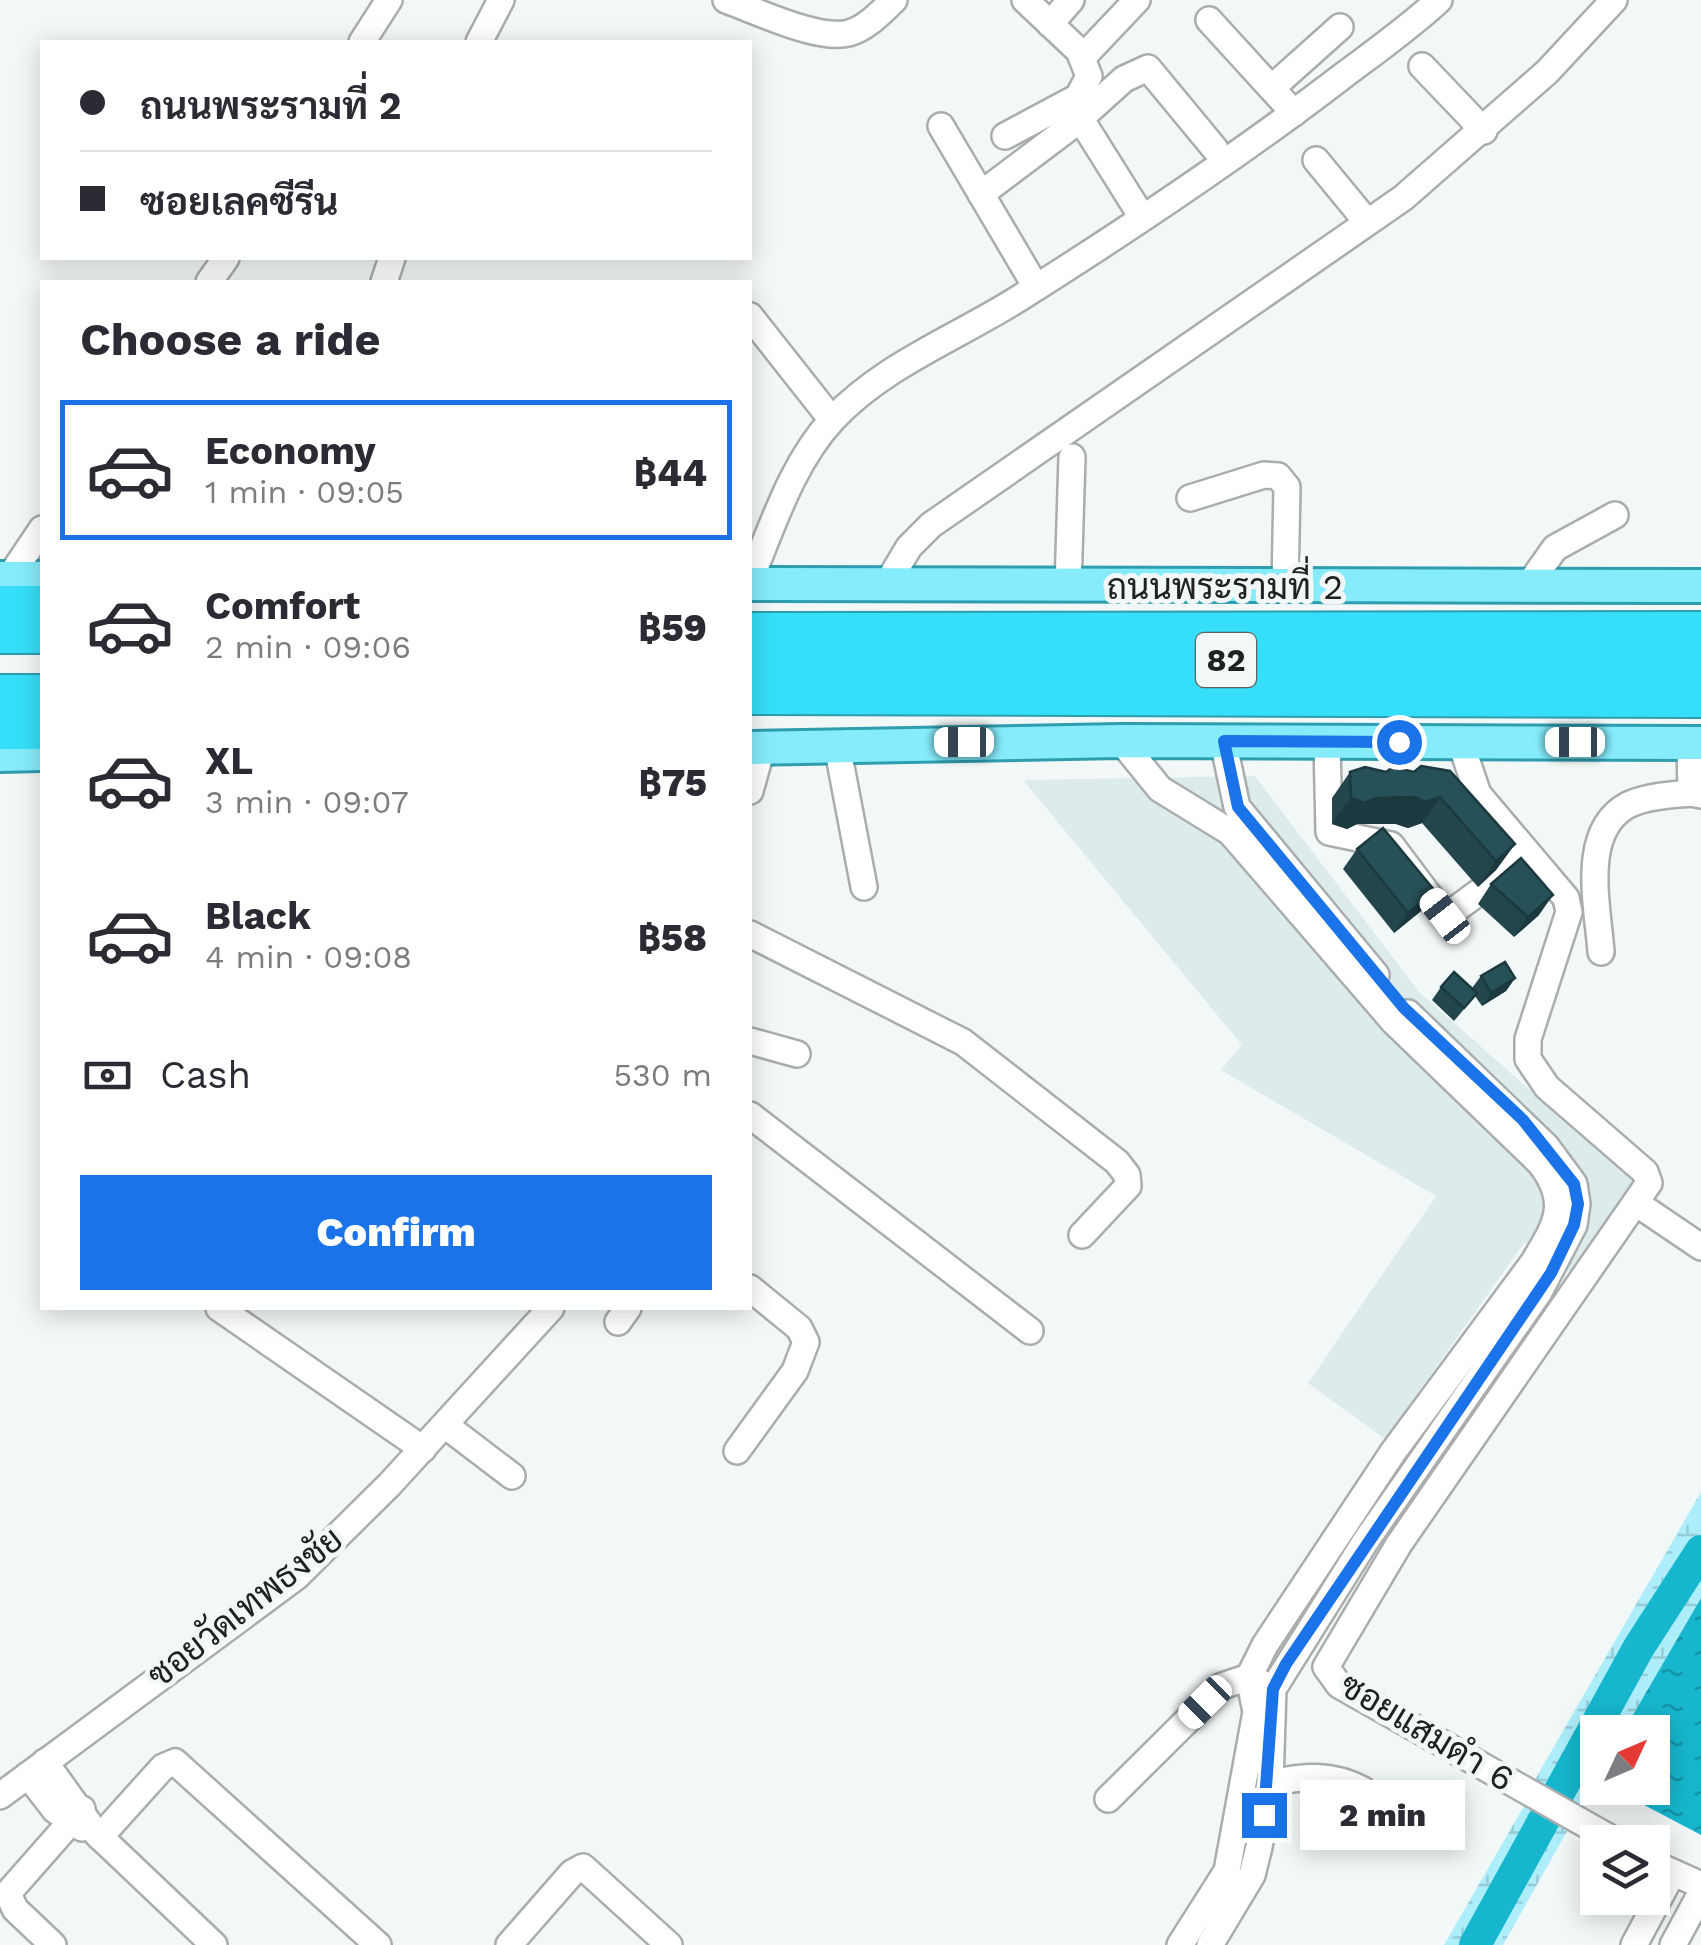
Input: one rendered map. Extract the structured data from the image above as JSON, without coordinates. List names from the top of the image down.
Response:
{
  "streets": {
    "highway": ["ถนนพระรามที่ 2", "82"],
    "street": ["ซอยวัดเทพธงชัย", "ซอยแสมดำ 6"]
  },
  "north": "top right",
  "page": {
    "banner": ["ถนนพระรามที่ 2", "ซอยเลคซีรีน"],
    "heading": "Choose a ride",
    "list": [
      {
        "name": "Economy",
        "note": "1 min · 09:05",
        "value": "฿44"
      },
      {
        "name": "Comfort",
        "note": "2 min · 09:06",
        "value": "฿59"
      },
      {
        "name": "XL",
        "note": "3 min · 09:07",
        "value": "฿75"
      },
      {
        "name": "Black",
        "note": "4 min · 09:08",
        "value": "฿58"
      }
    ],
    "pay": ["Cash", "530 m"],
    "buttons": "Confirm",
    "bubble": "2 min"
  }
}
